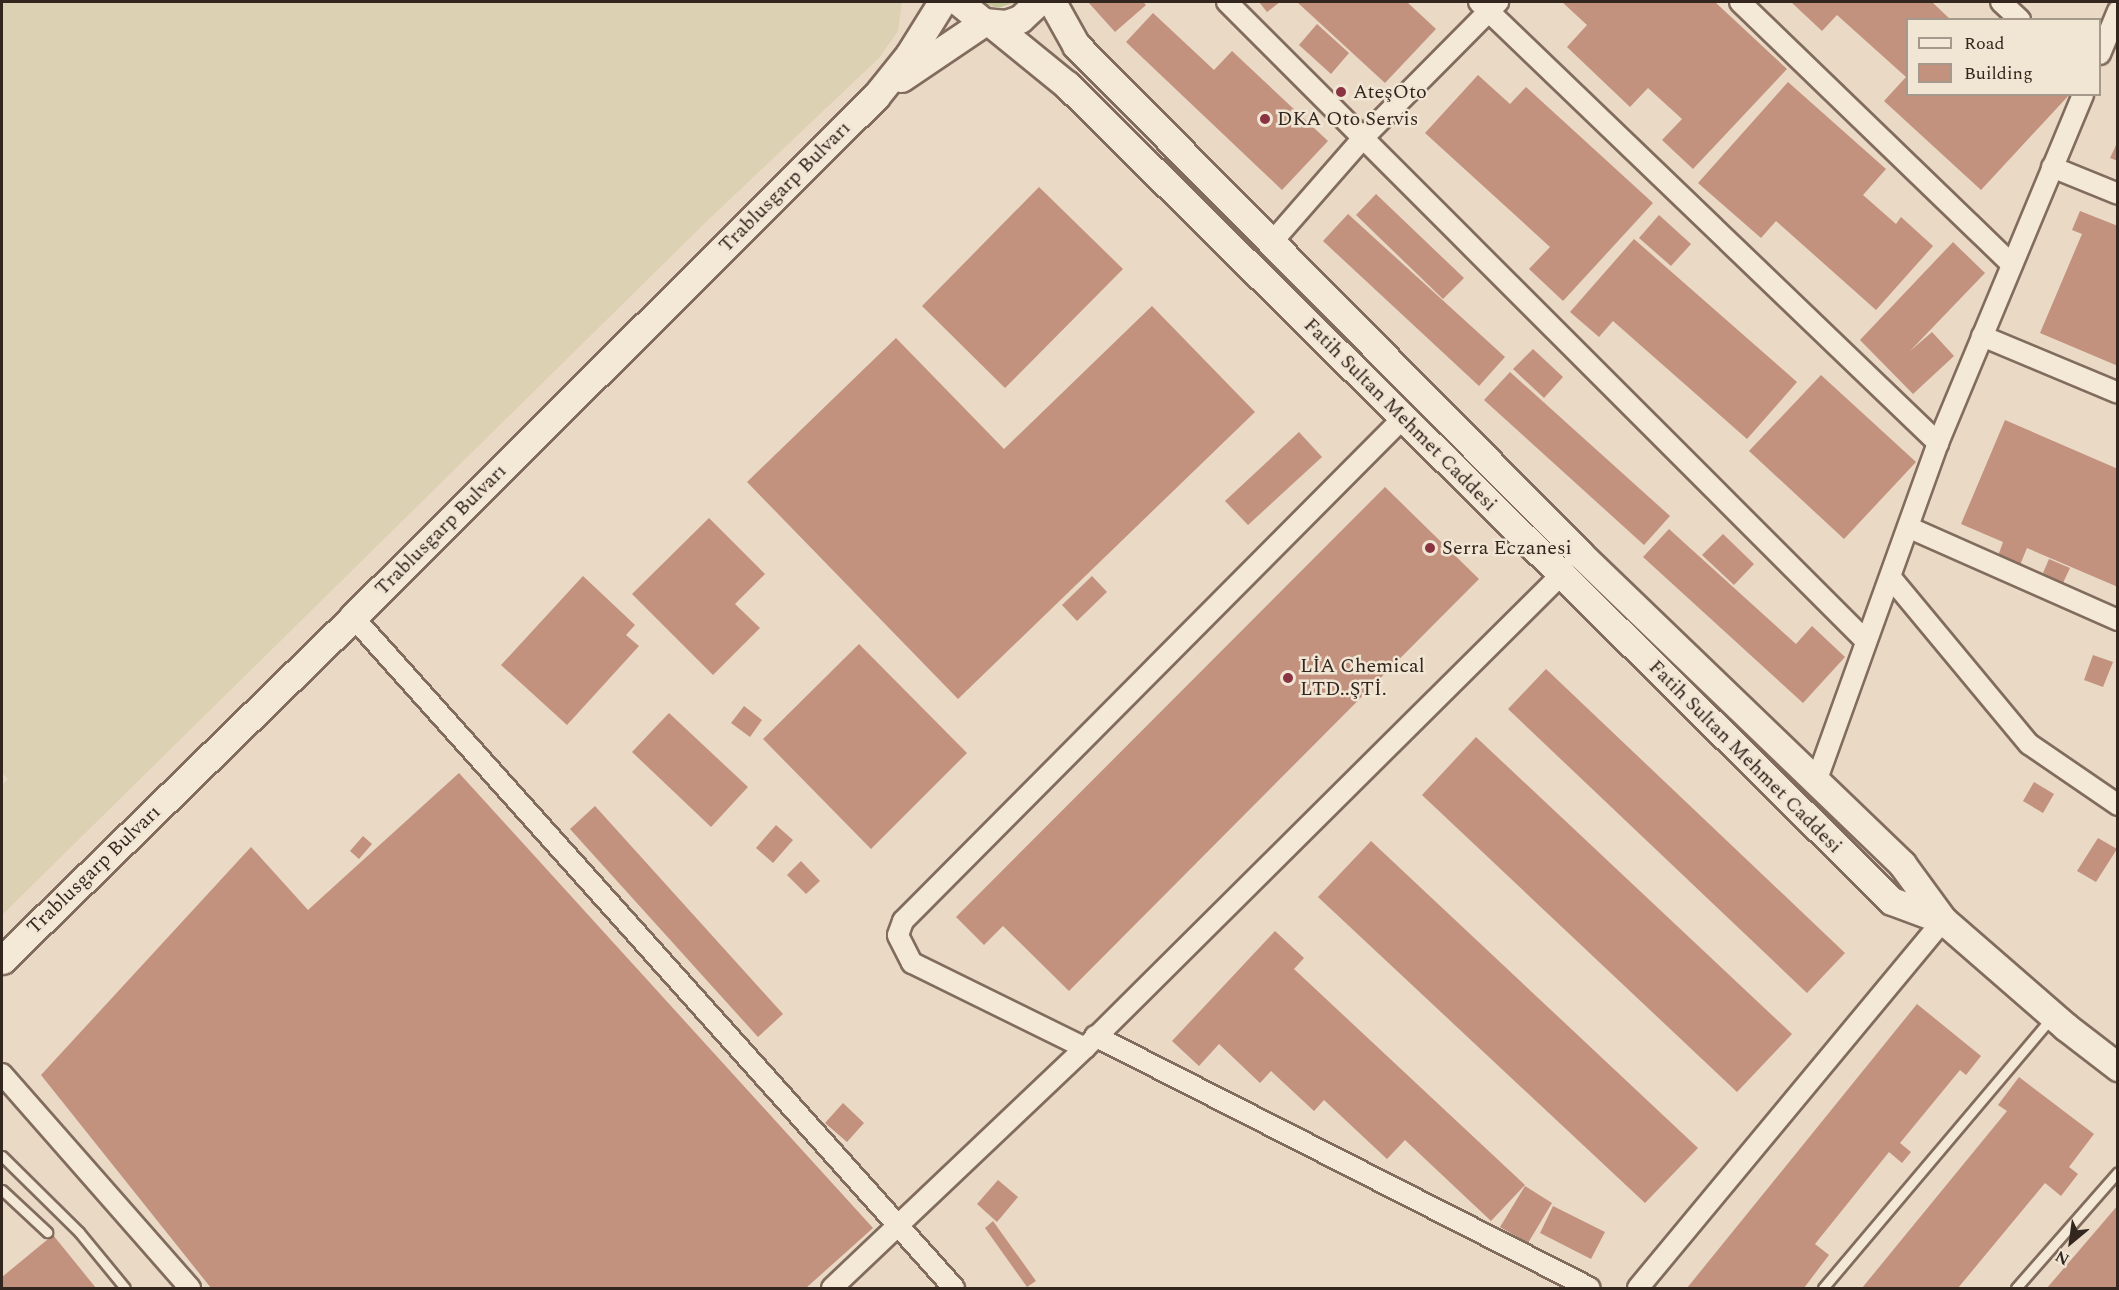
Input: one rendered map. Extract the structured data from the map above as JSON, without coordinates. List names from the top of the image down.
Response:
{
  "streets": {
    "main road": ["Trablusgarp Bulvarı", "Fatih Sultan Mehmet Caddesi"]
  },
  "crossings": [
    ["Trablusgarp Bulvarı", "Fatih Sultan Mehmet Caddesi"]
  ],
  "places": [
    "AteşOto",
    "DKA Oto Servis",
    "Serra Eczanesi",
    "LİA Chemical LTD..ŞTİ."
  ],
  "legend": ["Road", "Building"],
  "north": "bottom left"
}
